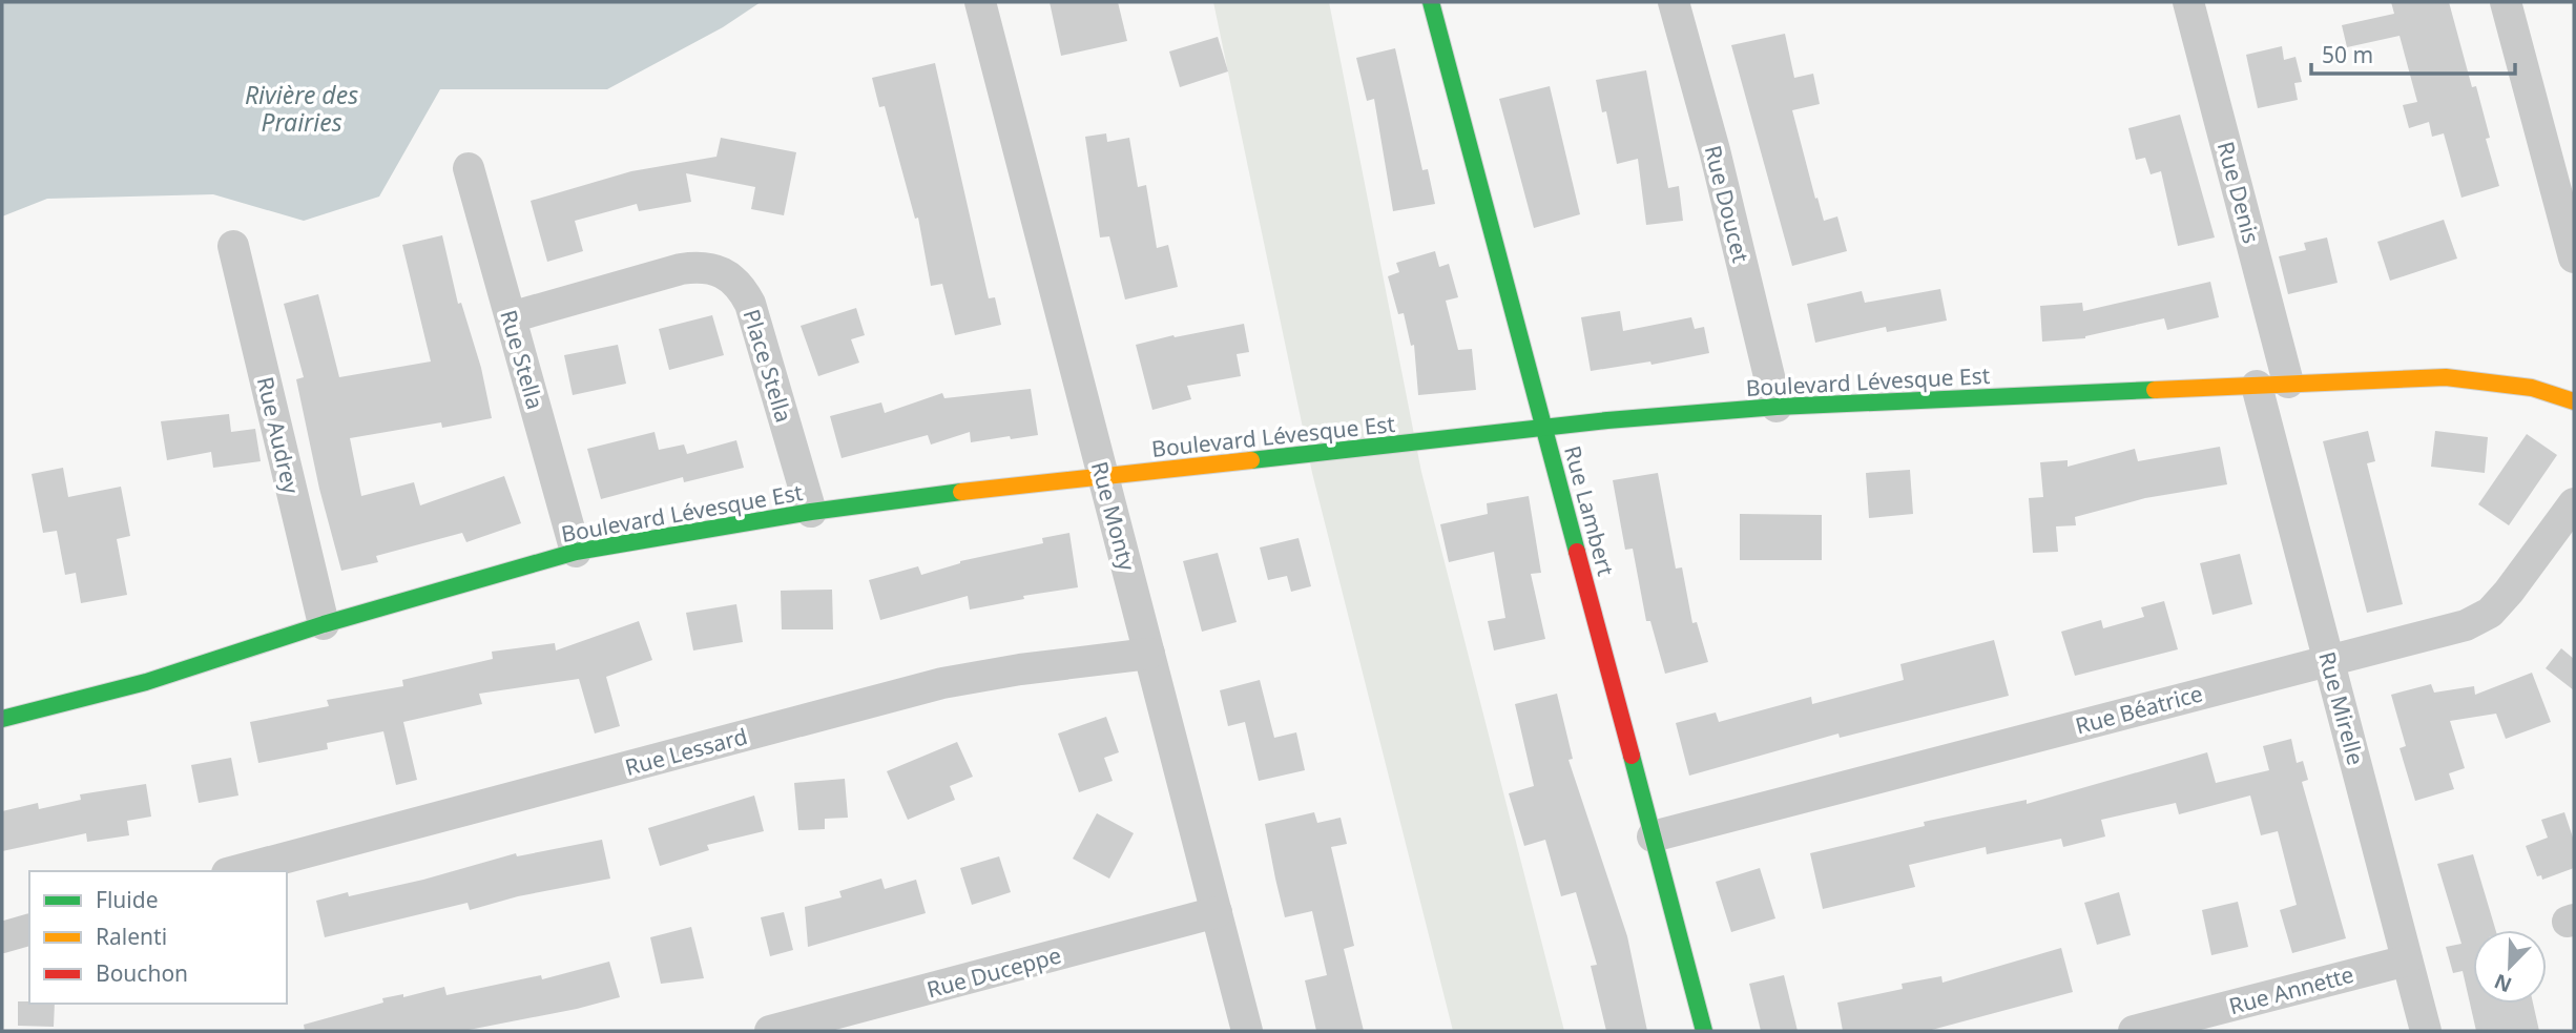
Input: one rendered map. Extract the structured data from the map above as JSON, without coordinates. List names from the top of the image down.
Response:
{
  "streets": {
    "street": [
      "Rue Denis",
      "Rue Doucet",
      "Rue Stella",
      "Place Stella",
      "Boulevard Lévesque Est",
      "Rue Audrey",
      "Rue Lambert",
      "Rue Monty",
      "Rue Mirelle",
      "Rue Béatrice",
      "Rue Lessard",
      "Rue Duceppe",
      "Rue Annette"
    ]
  },
  "crossings": [
    ["Rue Denis", "Boulevard Lévesque Est"],
    ["Rue Doucet", "Boulevard Lévesque Est"],
    ["Rue Stella", "Place Stella"],
    ["Rue Stella", "Boulevard Lévesque Est"],
    ["Place Stella", "Boulevard Lévesque Est"],
    ["Boulevard Lévesque Est", "Rue Audrey"],
    ["Boulevard Lévesque Est", "Rue Lambert"],
    ["Boulevard Lévesque Est", "Rue Monty"],
    ["Boulevard Lévesque Est", "Rue Mirelle"],
    ["Rue Lambert", "Rue Béatrice"],
    ["Rue Monty", "Rue Lessard"],
    ["Rue Monty", "Rue Duceppe"],
    ["Rue Mirelle", "Rue Béatrice"],
    ["Rue Mirelle", "Rue Annette"]
  ],
  "water": ["Rivière des Prairies"],
  "legend": ["Fluide", "Ralenti", "Bouchon"],
  "scale_bar": "50 m",
  "north": "bottom left"
}
